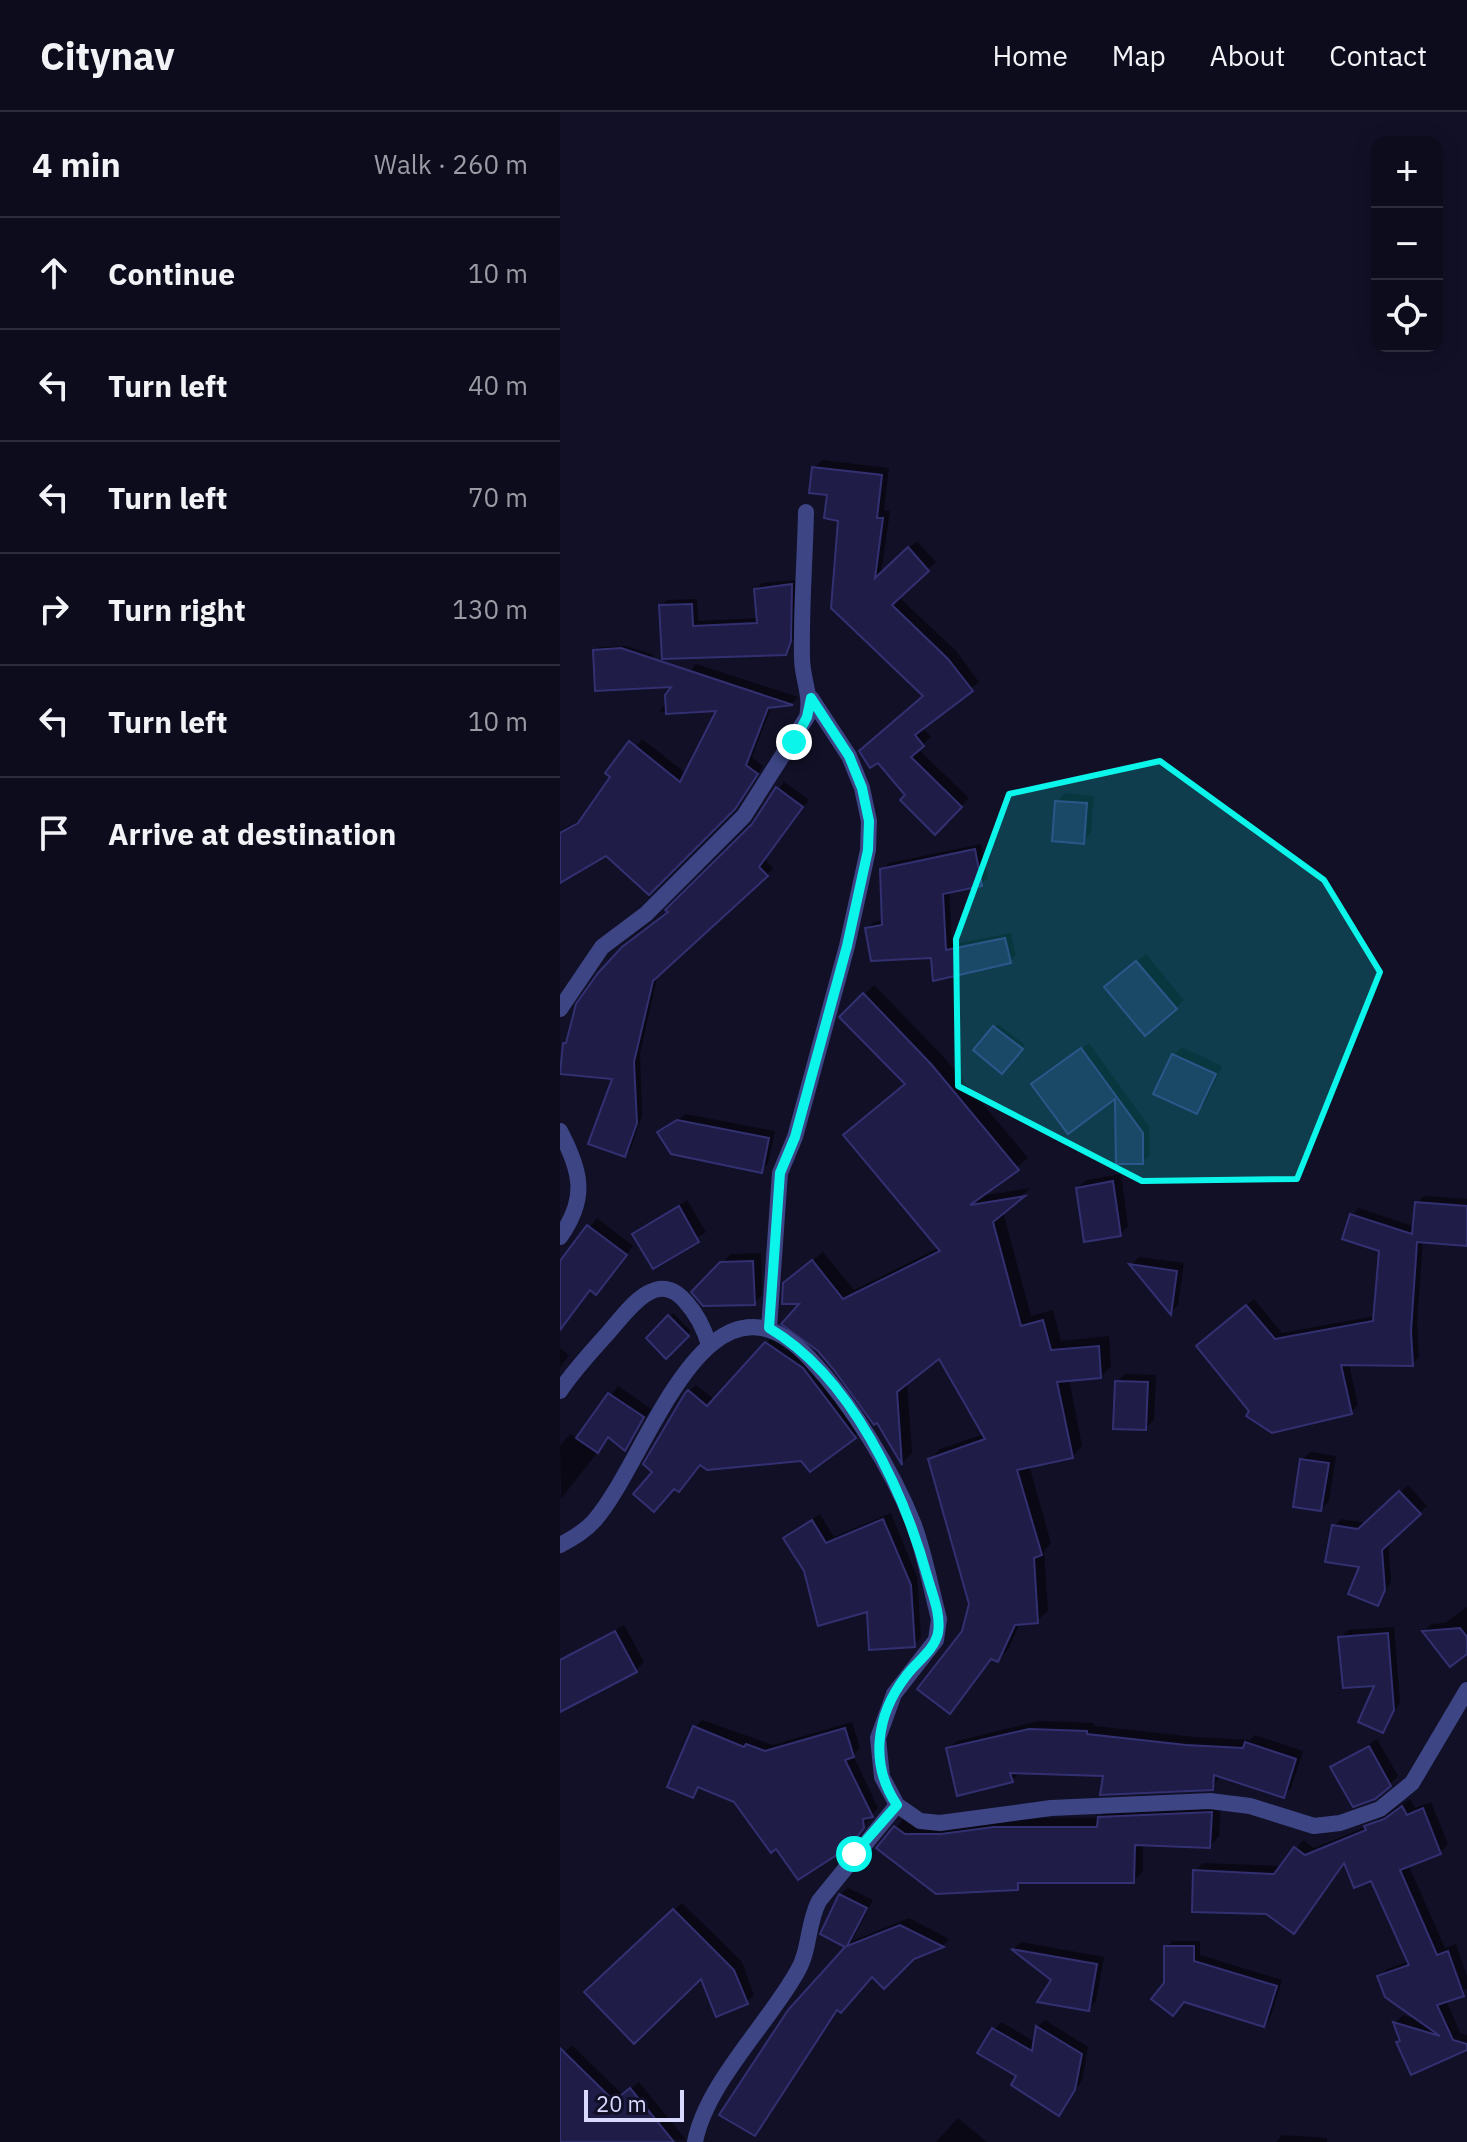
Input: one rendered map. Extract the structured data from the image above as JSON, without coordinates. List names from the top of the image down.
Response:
{
  "scale_bar": "20 m",
  "page": {
    "header": "Citynav",
    "nav": [
      "Home",
      "Map",
      "About",
      "Contact"
    ],
    "heading": ["4 min", "Walk · 260 m"],
    "map_buttons": ["+", "−"],
    "list": [
      ["Continue", "10 m"],
      ["Turn left", "40 m"],
      ["Turn left", "70 m"],
      ["Turn right", "130 m"],
      ["Turn left", "10 m"],
      "Arrive at destination"
    ],
    "scale": "20 m"
  }
}
